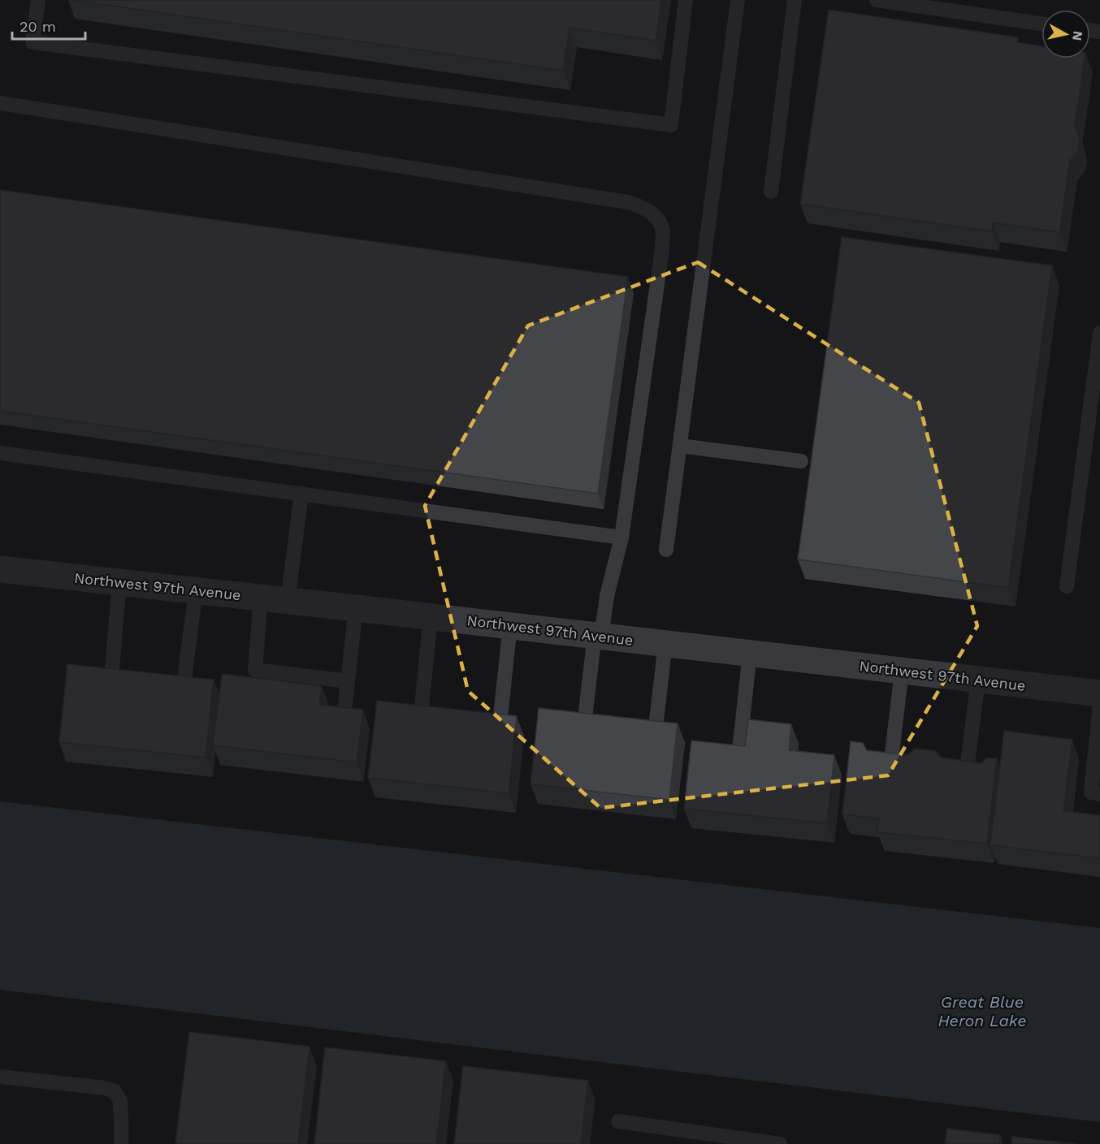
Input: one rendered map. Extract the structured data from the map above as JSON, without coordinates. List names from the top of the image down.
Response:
{
  "streets": {
    "street": ["Northwest 97th Avenue"]
  },
  "water": ["Great Blue Heron Lake"],
  "scale_bar": "20 m",
  "north": "right"
}
